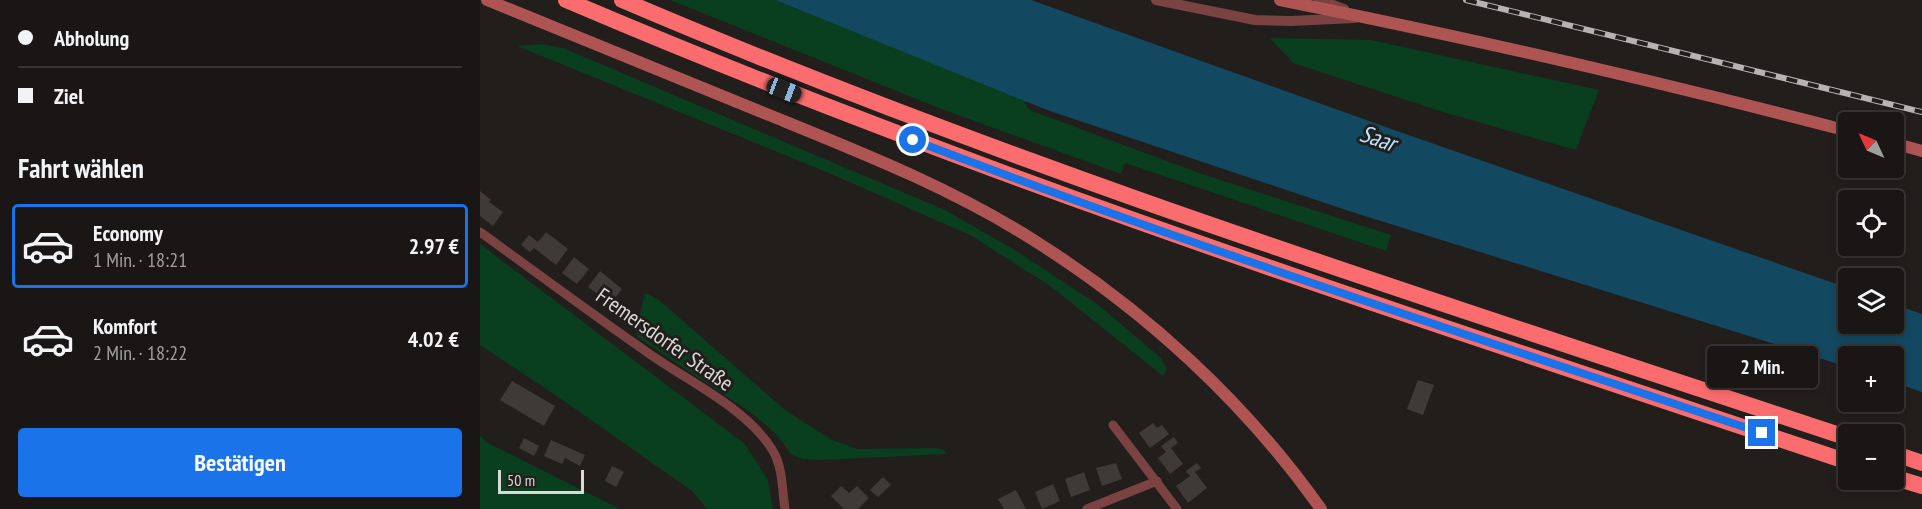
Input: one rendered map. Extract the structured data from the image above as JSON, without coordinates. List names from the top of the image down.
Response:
{
  "streets": {
    "street": ["Fremersdorfer Straße"]
  },
  "water": ["Saar"],
  "scale_bar": "50 m",
  "north": "top left",
  "page": {
    "banner": ["Abholung", "Ziel"],
    "map_buttons": ["+", "−"],
    "heading": "Fahrt wählen",
    "list": [
      {
        "name": "Economy",
        "note": "1 Min. · 18:21",
        "value": "2.97 €"
      },
      {
        "name": "Komfort",
        "note": "2 Min. · 18:22",
        "value": "4.02 €"
      }
    ],
    "bubble": "2 Min.",
    "buttons": "Bestätigen",
    "scale": "50 m"
  }
}
